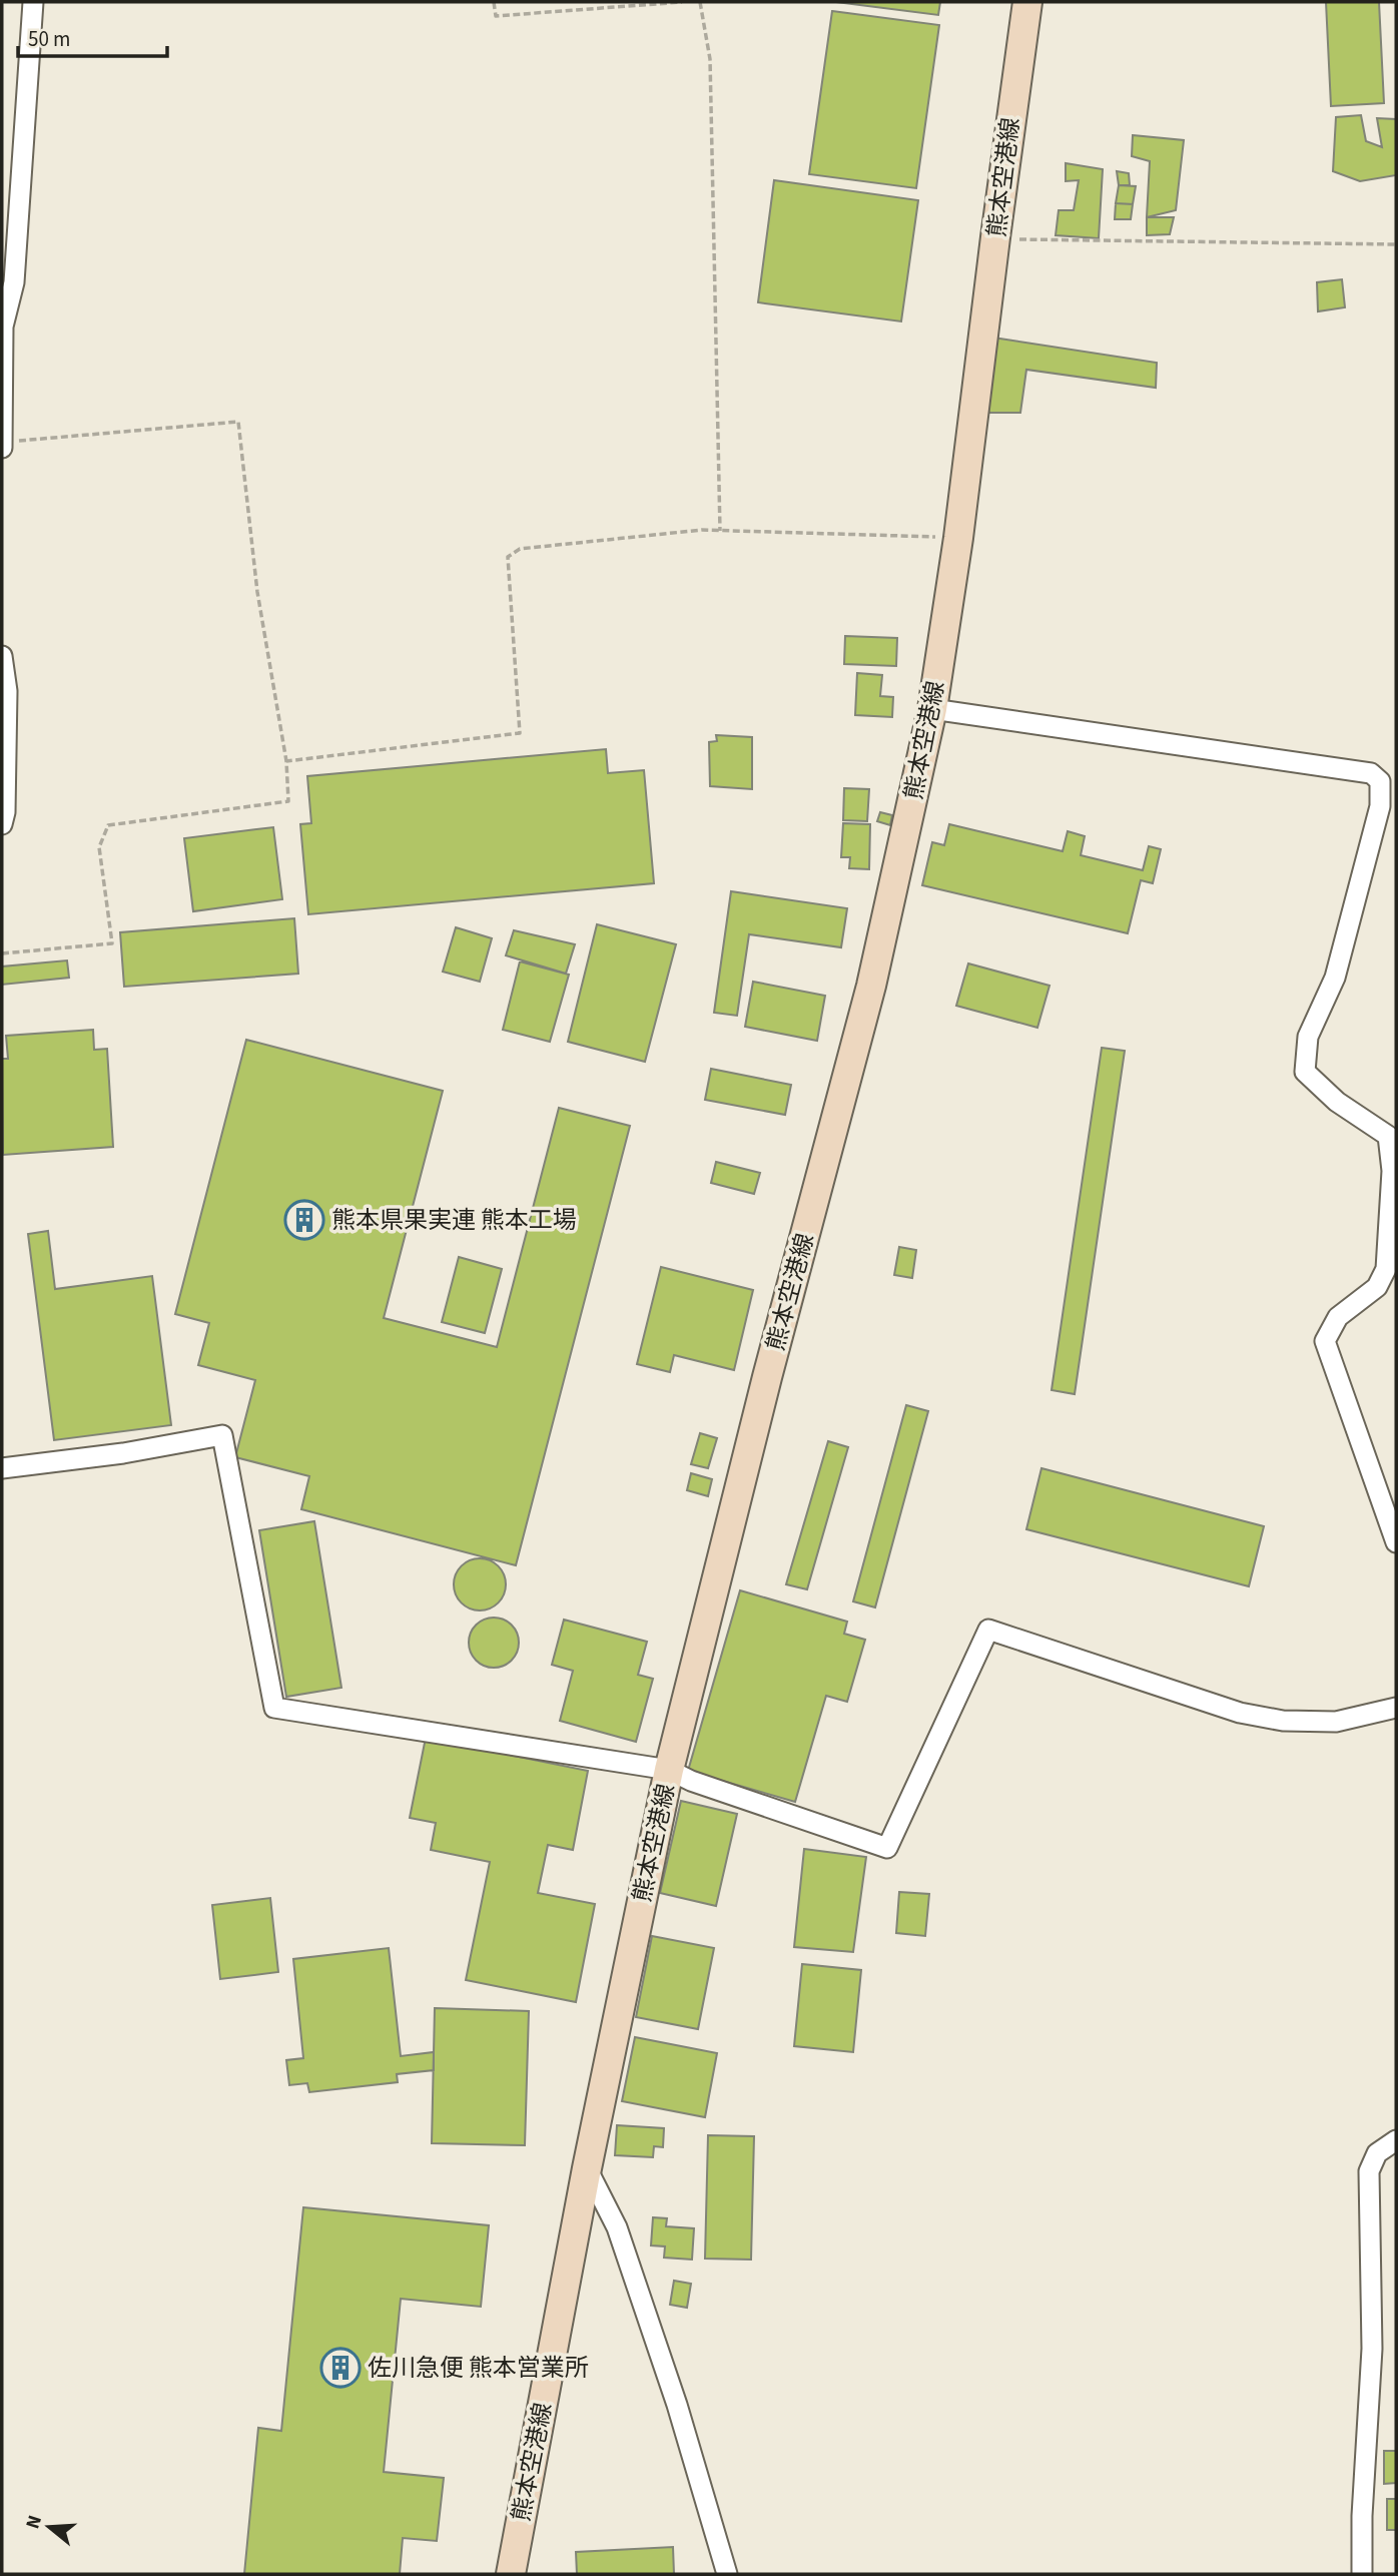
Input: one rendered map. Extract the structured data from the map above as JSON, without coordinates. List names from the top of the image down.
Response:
{
  "streets": {
    "main road": ["熊本空港線"]
  },
  "places": {
    "building": ["熊本県果実連 熊本工場", "佐川急便 熊本営業所"]
  },
  "scale_bar": "50 m",
  "north": "left"
}
